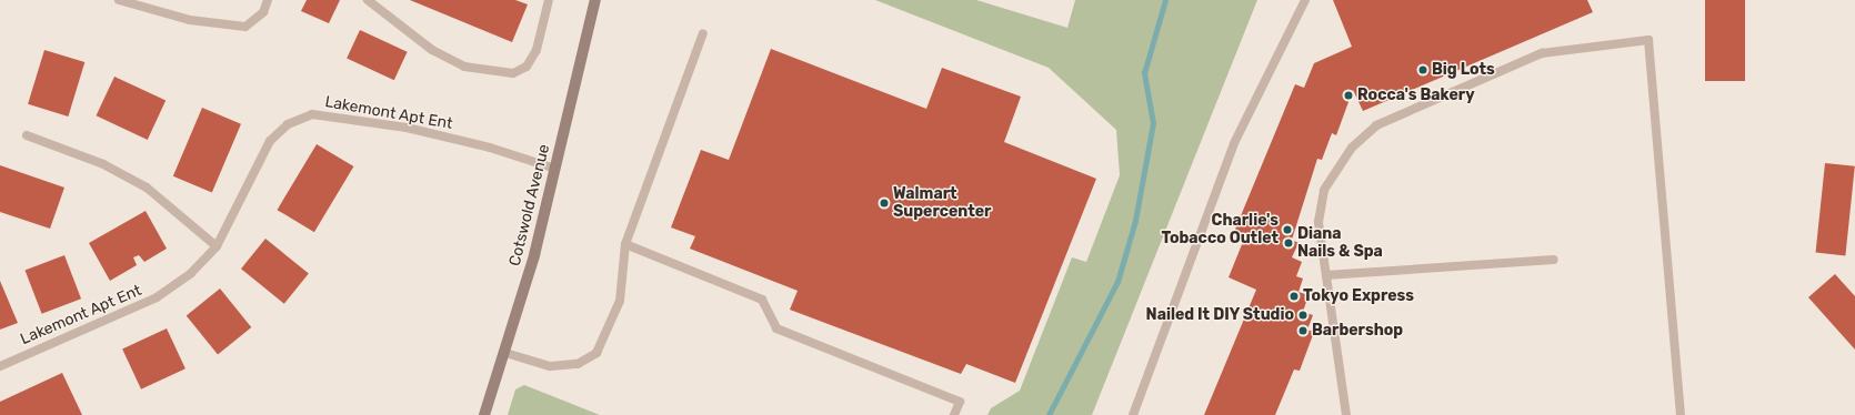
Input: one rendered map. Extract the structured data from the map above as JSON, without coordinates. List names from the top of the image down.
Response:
{
  "streets": {
    "street": ["Cotswold Avenue"],
    "lane": ["Lakemont Apt Ent"]
  },
  "crossings": [
    ["Lakemont Apt Ent", "Cotswold Avenue"]
  ],
  "places": [
    "Big Lots",
    "Rocca's Bakery",
    "Walmart Supercenter",
    "Charlie's Tobacco Outlet",
    "Diana Nails & Spa",
    "Tokyo Express",
    "Nailed It DIY Studio",
    "Barbershop"
  ]
}
